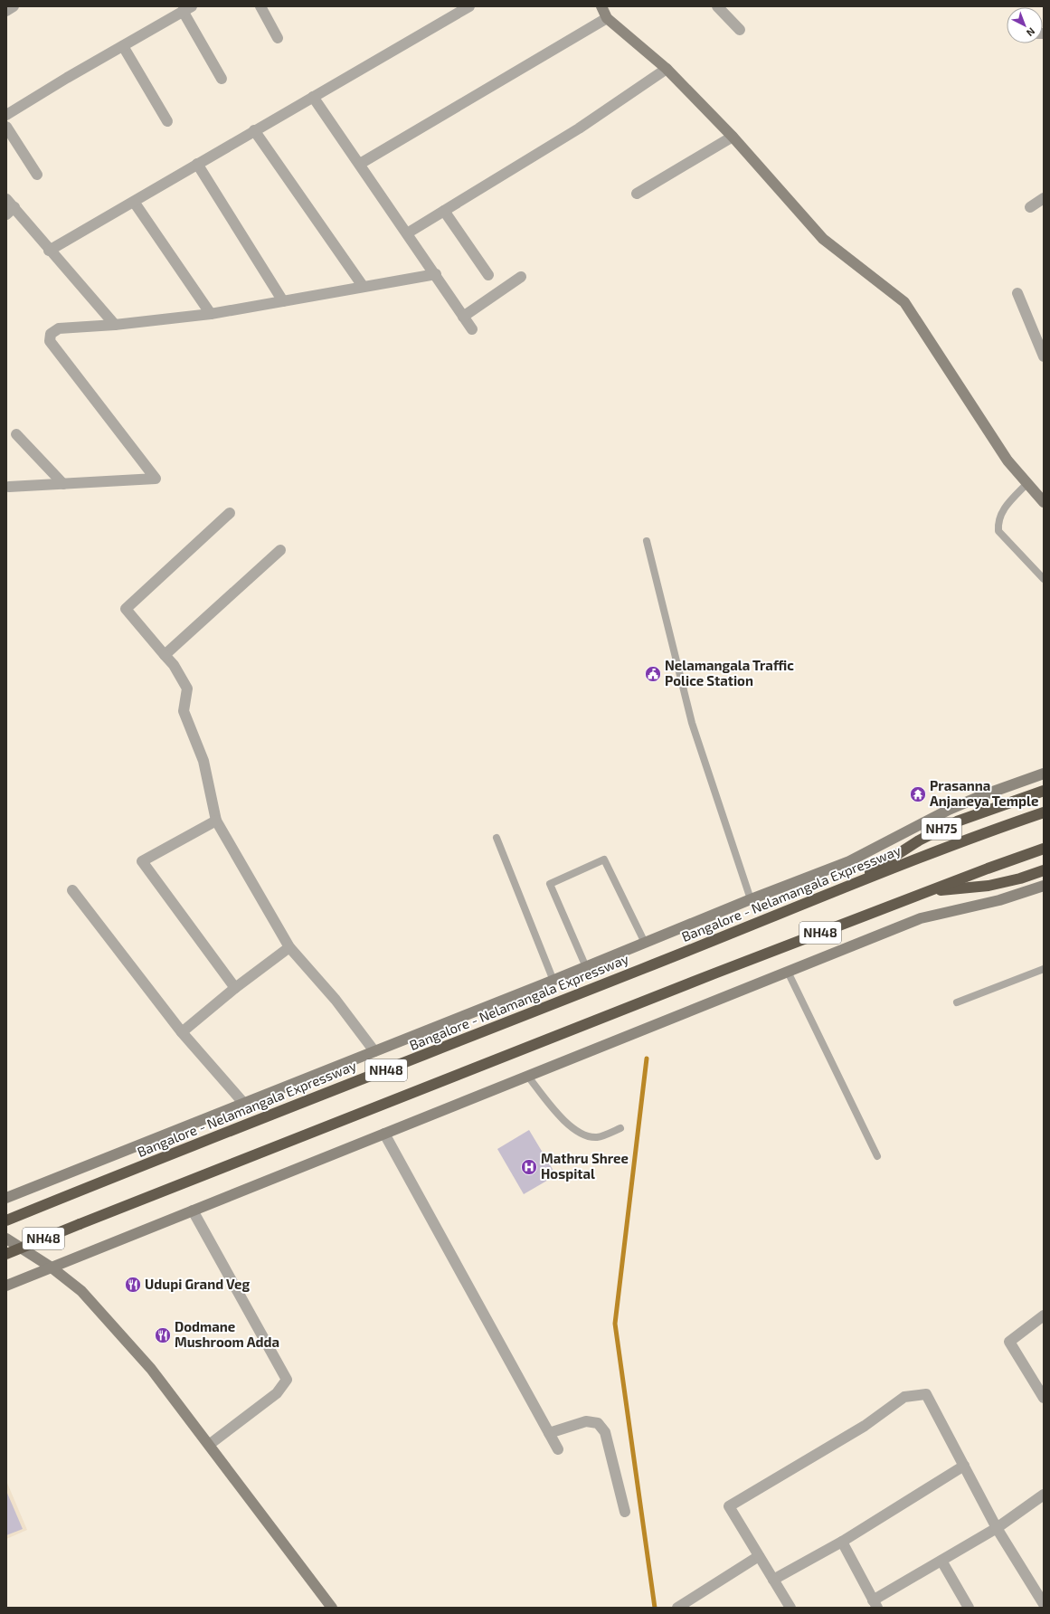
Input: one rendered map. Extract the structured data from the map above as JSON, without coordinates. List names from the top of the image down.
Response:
{
  "streets": {
    "highway": ["NH75", "Bangalore - Nelamangala Expressway", "NH48"]
  },
  "crossings": [
    ["NH75", "Bangalore - Nelamangala Expressway"]
  ],
  "places": {
    "public building": ["Nelamangala Traffic Police Station"],
    "temple": ["Prasanna Anjaneya Temple"],
    "hospital": ["Mathru Shree Hospital"],
    "restaurant": ["Udupi Grand Veg", "Dodmane Mushroom Adda"]
  },
  "north": "bottom right"
}
